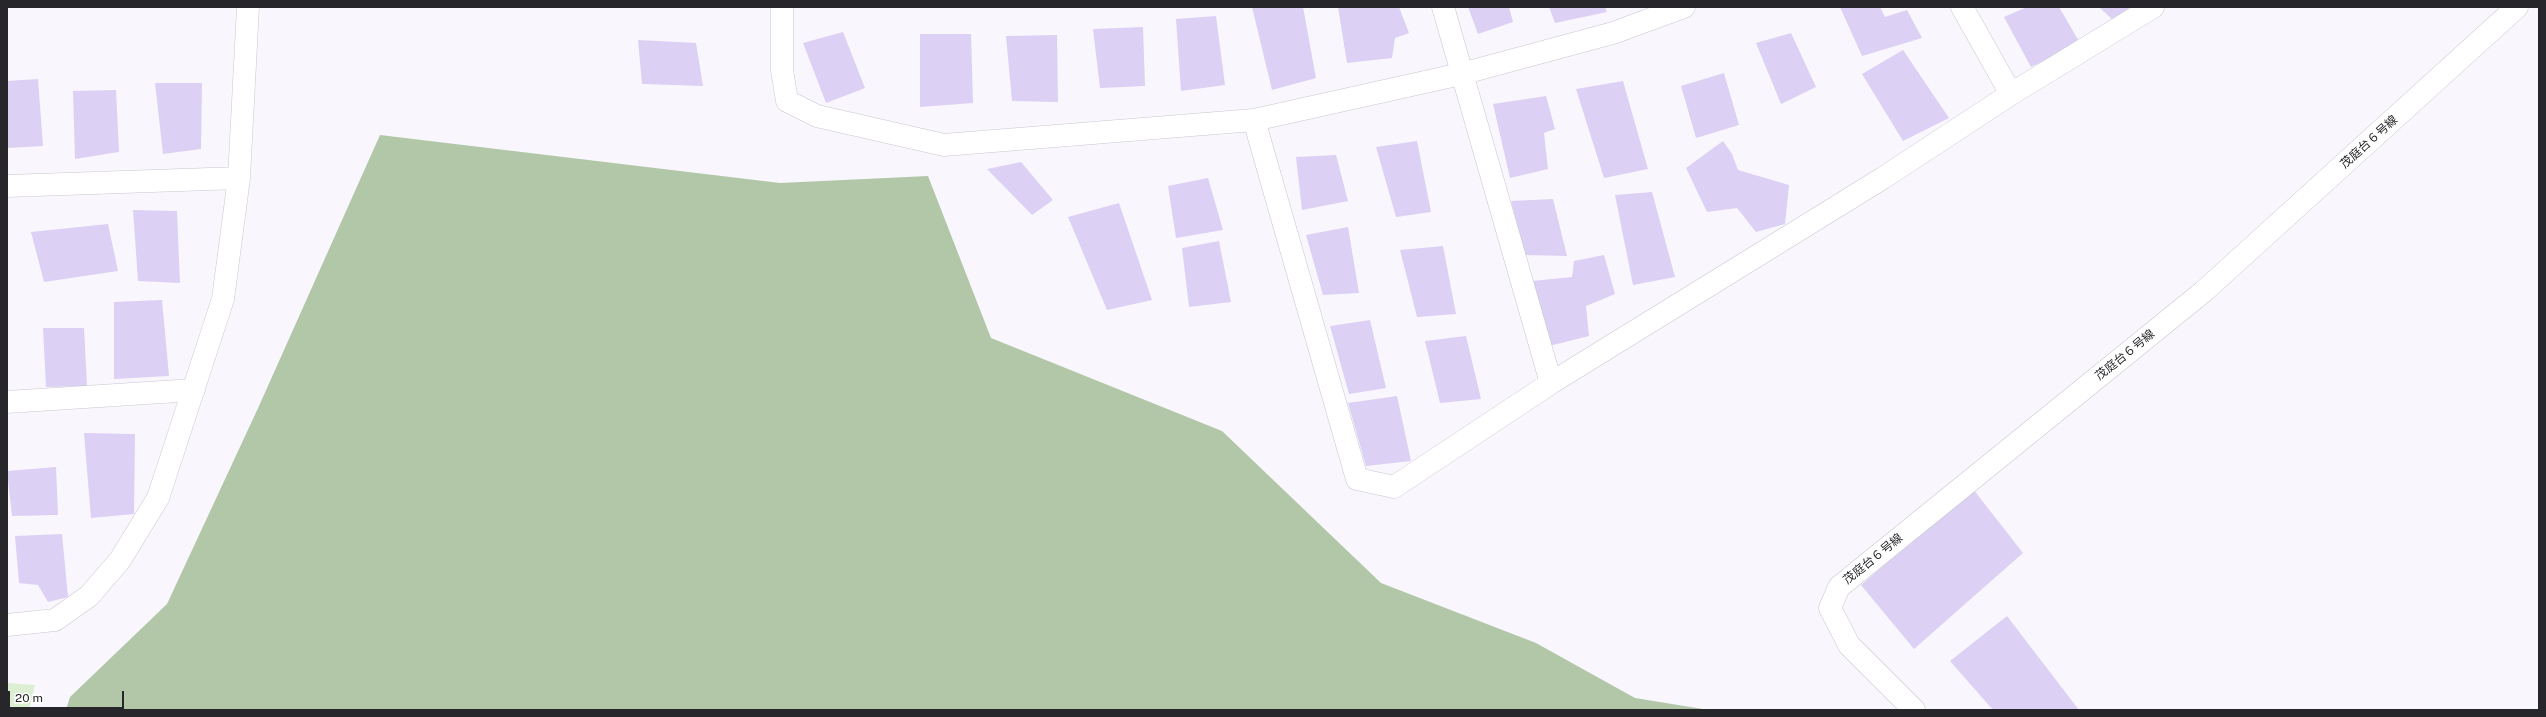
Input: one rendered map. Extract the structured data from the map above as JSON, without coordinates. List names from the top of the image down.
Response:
{
  "streets": {
    "street": ["茂庭台６号線"]
  },
  "scale_bar": "20 m"
}
